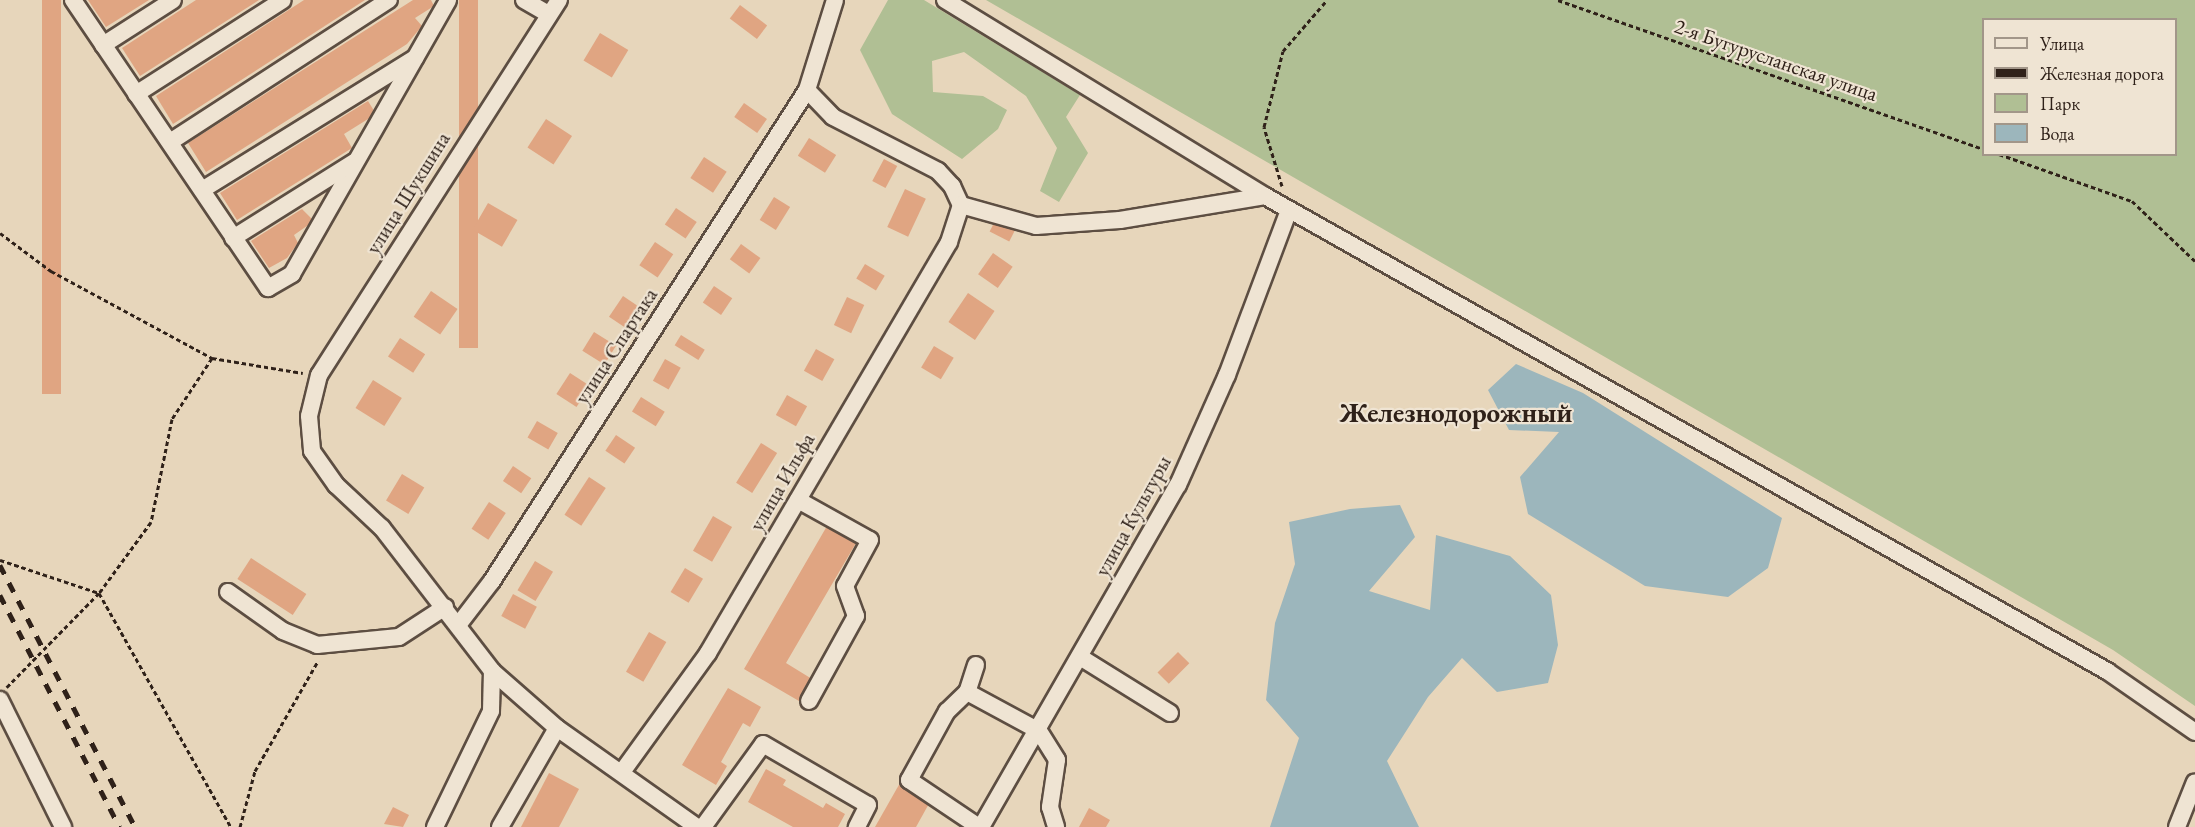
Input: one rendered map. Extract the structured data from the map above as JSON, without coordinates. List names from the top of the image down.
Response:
{
  "streets": {
    "street": [
      "улица Шукшина",
      "улица Спартака",
      "улица Ильфа",
      "улица Культуры"
    ],
    "path": ["2-я Бугурусланская улица"]
  },
  "crossings": [
    ["улица Шукшина", "улица Спартака"],
    ["улица Шукшина", "улица Ильфа"]
  ],
  "districts": ["Железнодорожный"],
  "legend": [
    "Улица",
    "Железная дорога",
    "Парк",
    "Вода"
  ]
}
